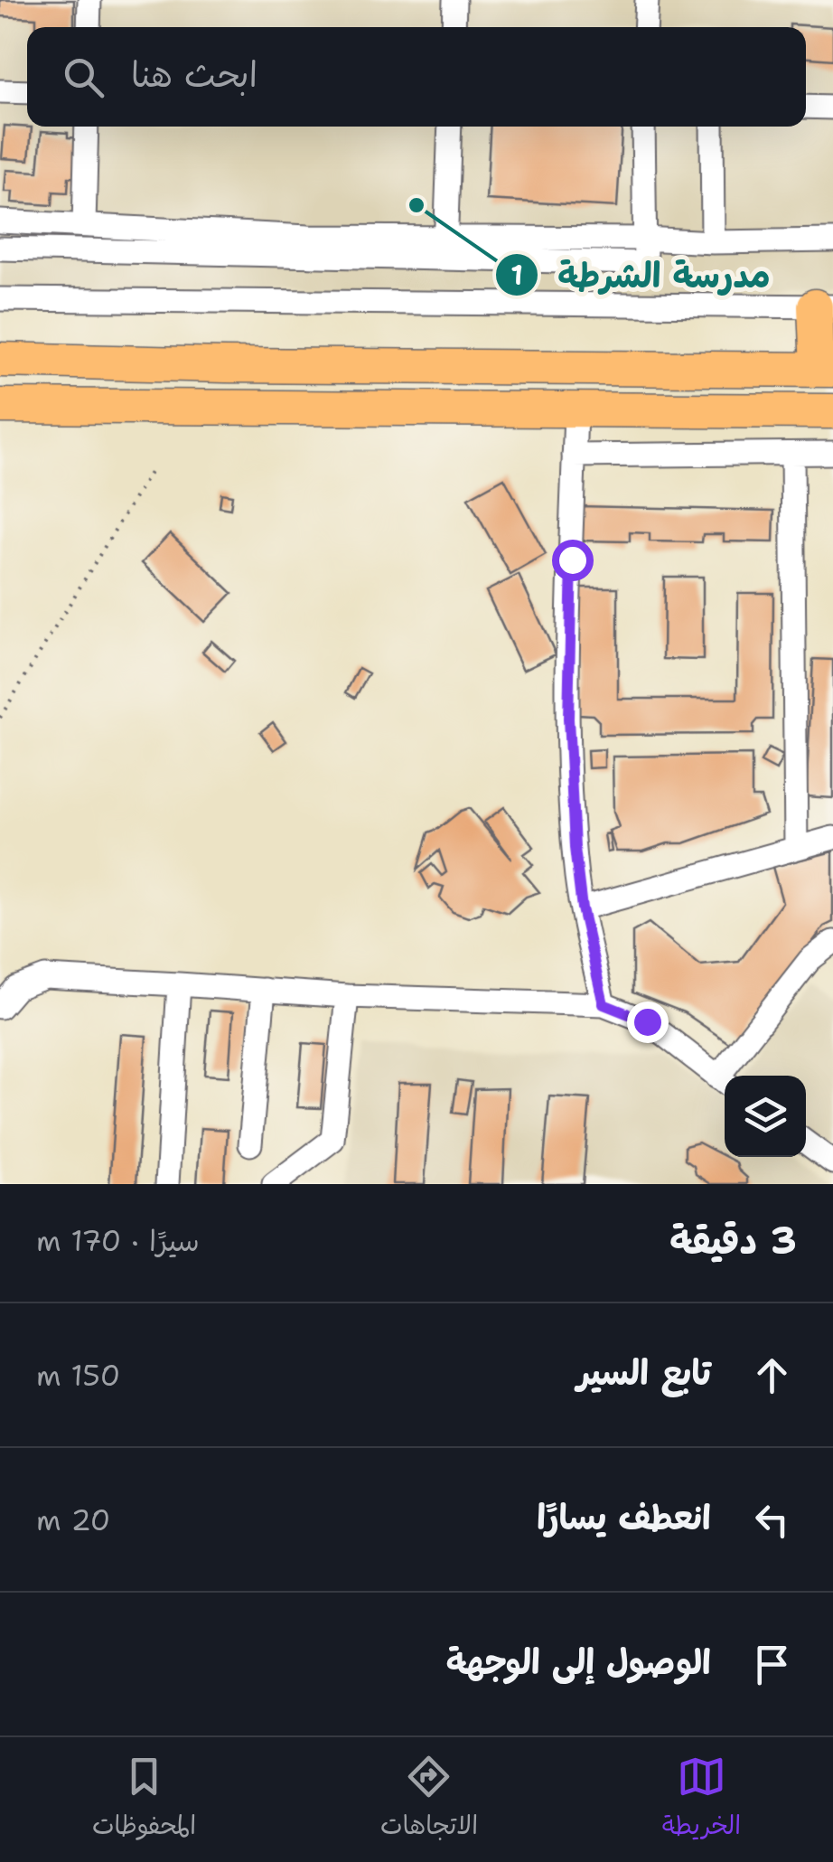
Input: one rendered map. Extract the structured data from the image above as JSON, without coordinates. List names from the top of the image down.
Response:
{
  "places": ["مدرسة الشرطة"],
  "page": {
    "search": "ابحث هنا",
    "heading": ["3 دقيقة", "سيرًا · 170 m"],
    "list": [
      ["تابع السير", "150 m"],
      ["انعطف يسارًا", "20 m"],
      "الوصول إلى الوجهة"
    ],
    "nav": ["الخريطة", "الاتجاهات", "المحفوظات"]
  }
}
